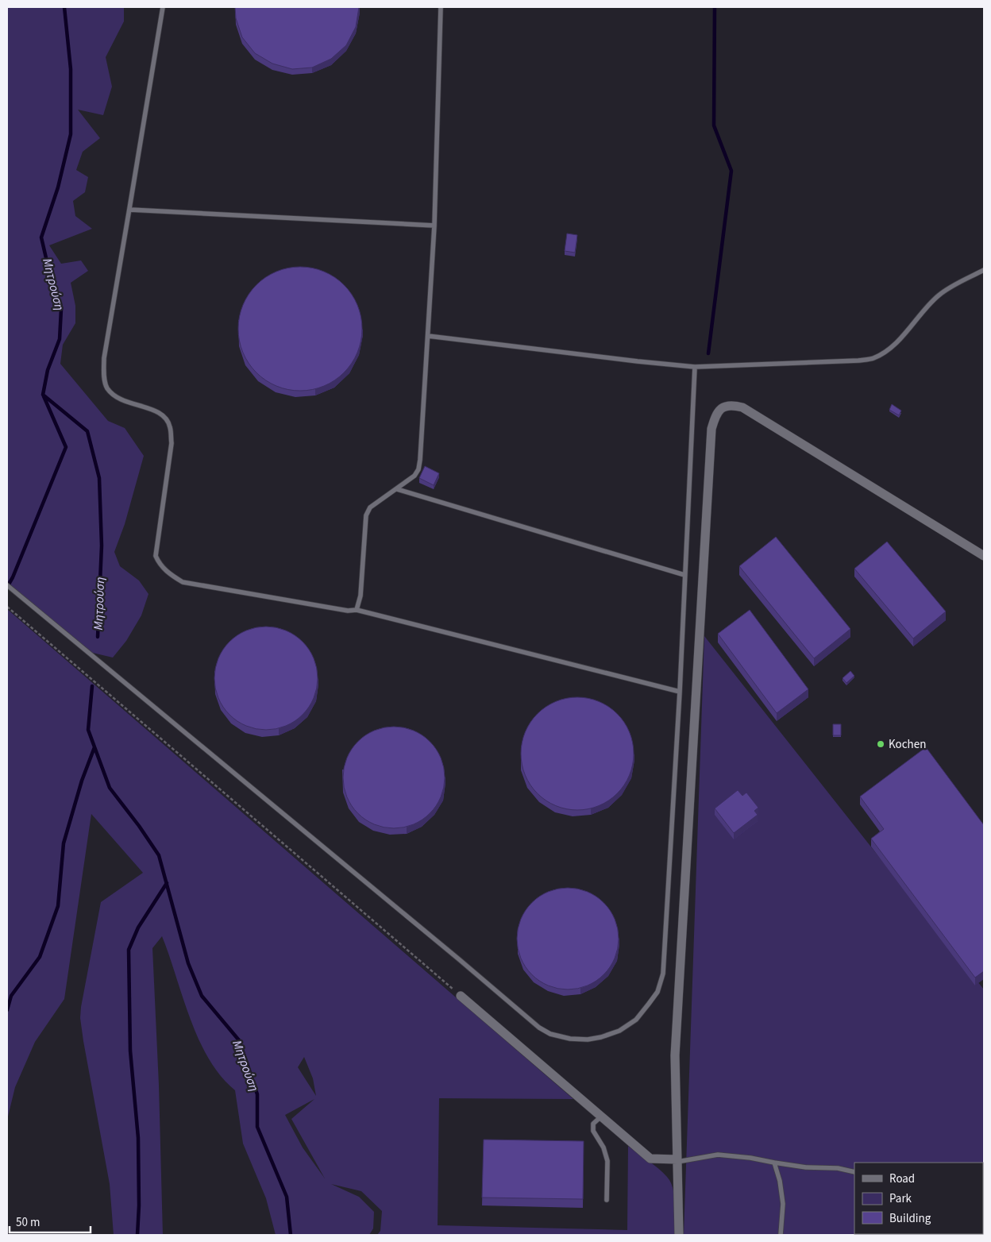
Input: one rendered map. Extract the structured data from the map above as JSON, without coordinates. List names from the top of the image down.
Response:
{
  "water": ["Μητρούση"],
  "places": ["Kochen"],
  "legend": ["Road", "Park", "Building"],
  "scale_bar": "50 m"
}
